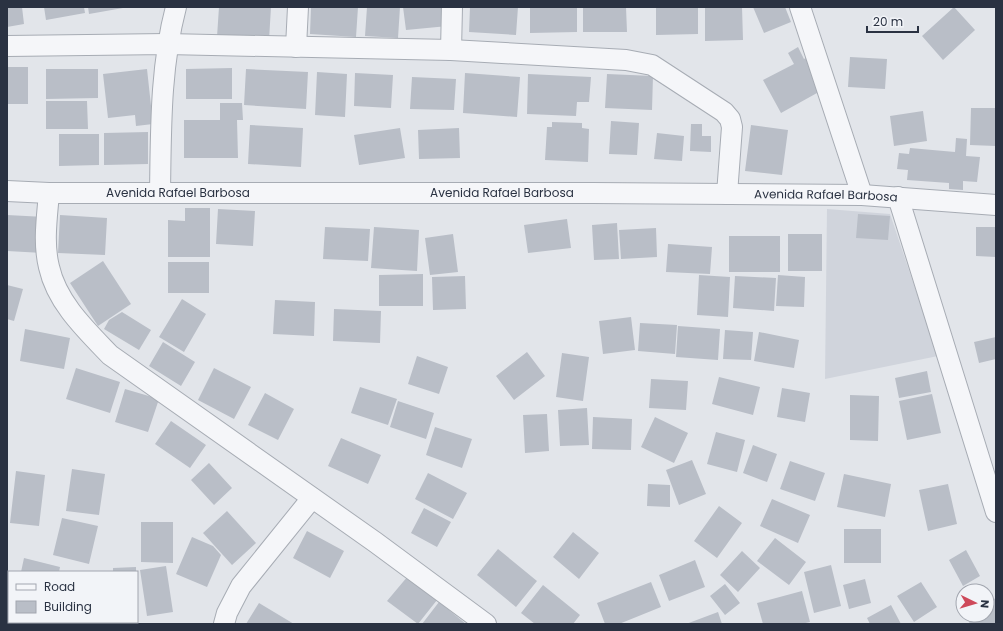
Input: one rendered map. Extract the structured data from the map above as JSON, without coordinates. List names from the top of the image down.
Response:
{
  "streets": {
    "street": ["Avenida Rafael Barbosa"]
  },
  "legend": ["Road", "Building"],
  "scale_bar": "20 m",
  "north": "right"
}
